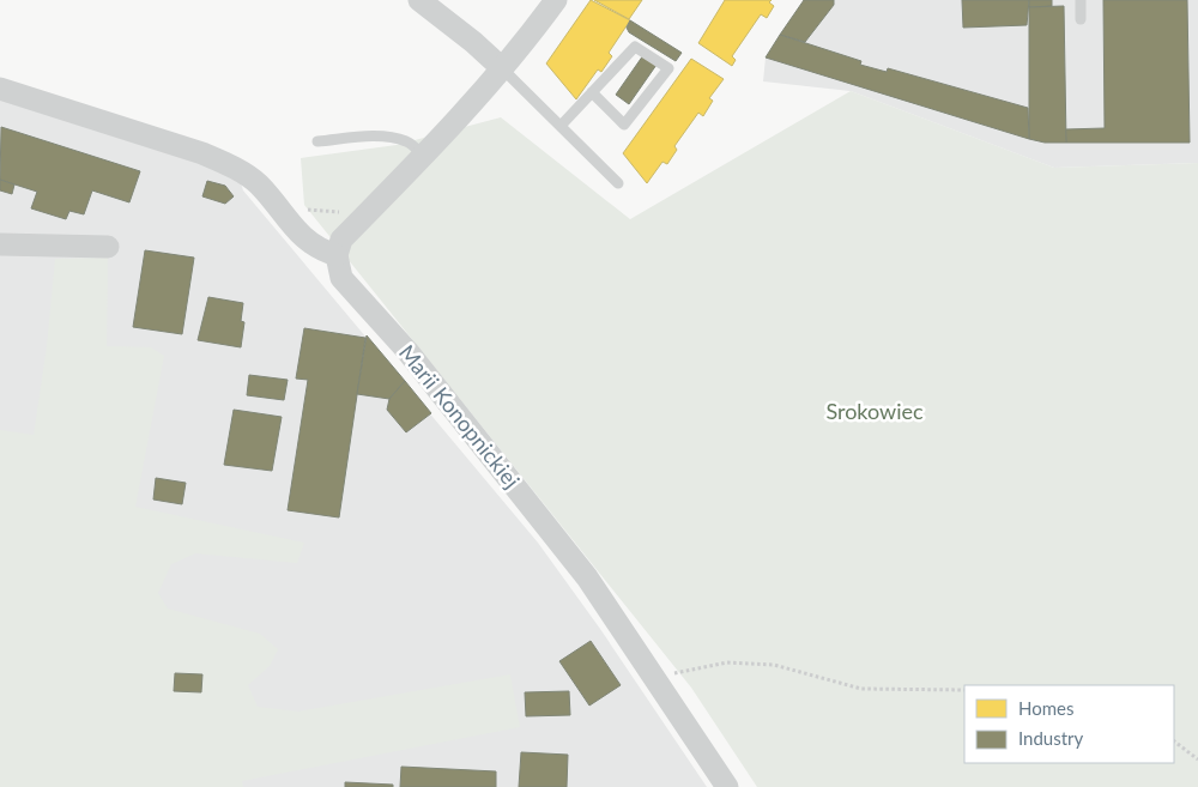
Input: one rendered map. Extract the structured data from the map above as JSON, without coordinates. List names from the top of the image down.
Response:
{
  "streets": {
    "street": ["Marii Konopnickiej"]
  },
  "parks": ["Srokowiec"],
  "legend": ["Homes", "Industry"]
}
